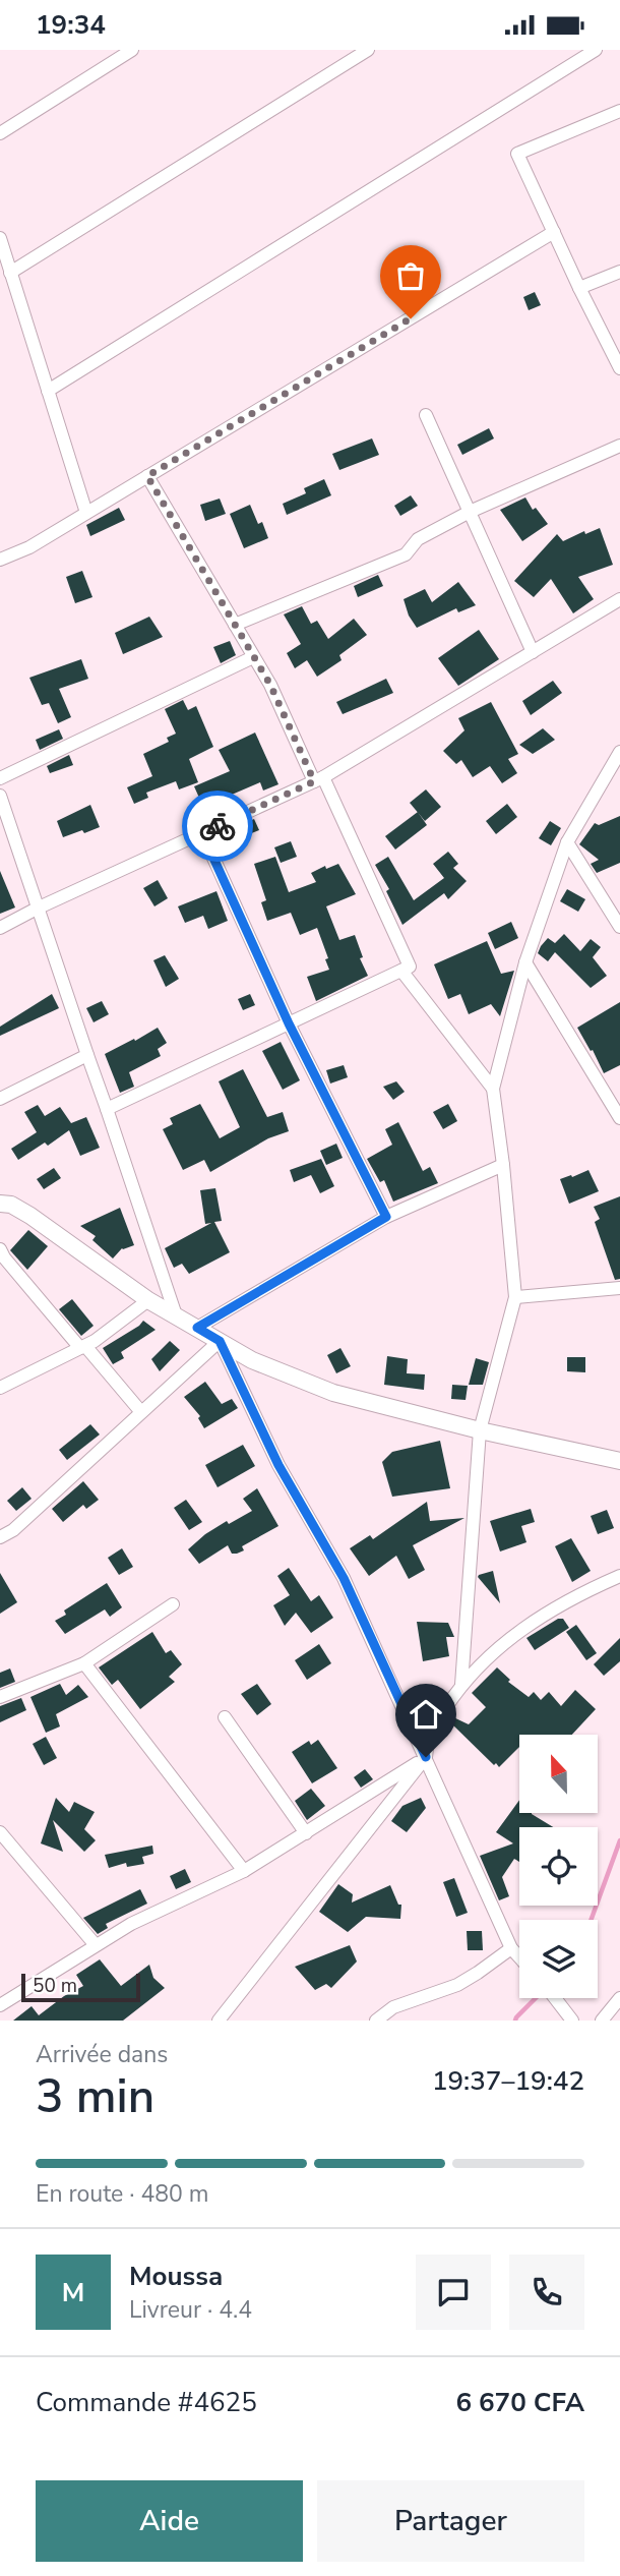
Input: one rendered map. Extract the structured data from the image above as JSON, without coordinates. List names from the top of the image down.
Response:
{
  "scale_bar": "50 m",
  "north": "top",
  "page": {
    "status": "19:34",
    "scale": "50 m",
    "heading": ["3 min", "Arrivée dans", "19:37–19:42"],
    "panel": [
      "Moussa",
      "Livreur · 4.4",
      "Commande #4625",
      "6 670 CFA"
    ],
    "bar": "En route · 480 m",
    "round": "M",
    "buttons": ["Aide", "Partager"]
  }
}
